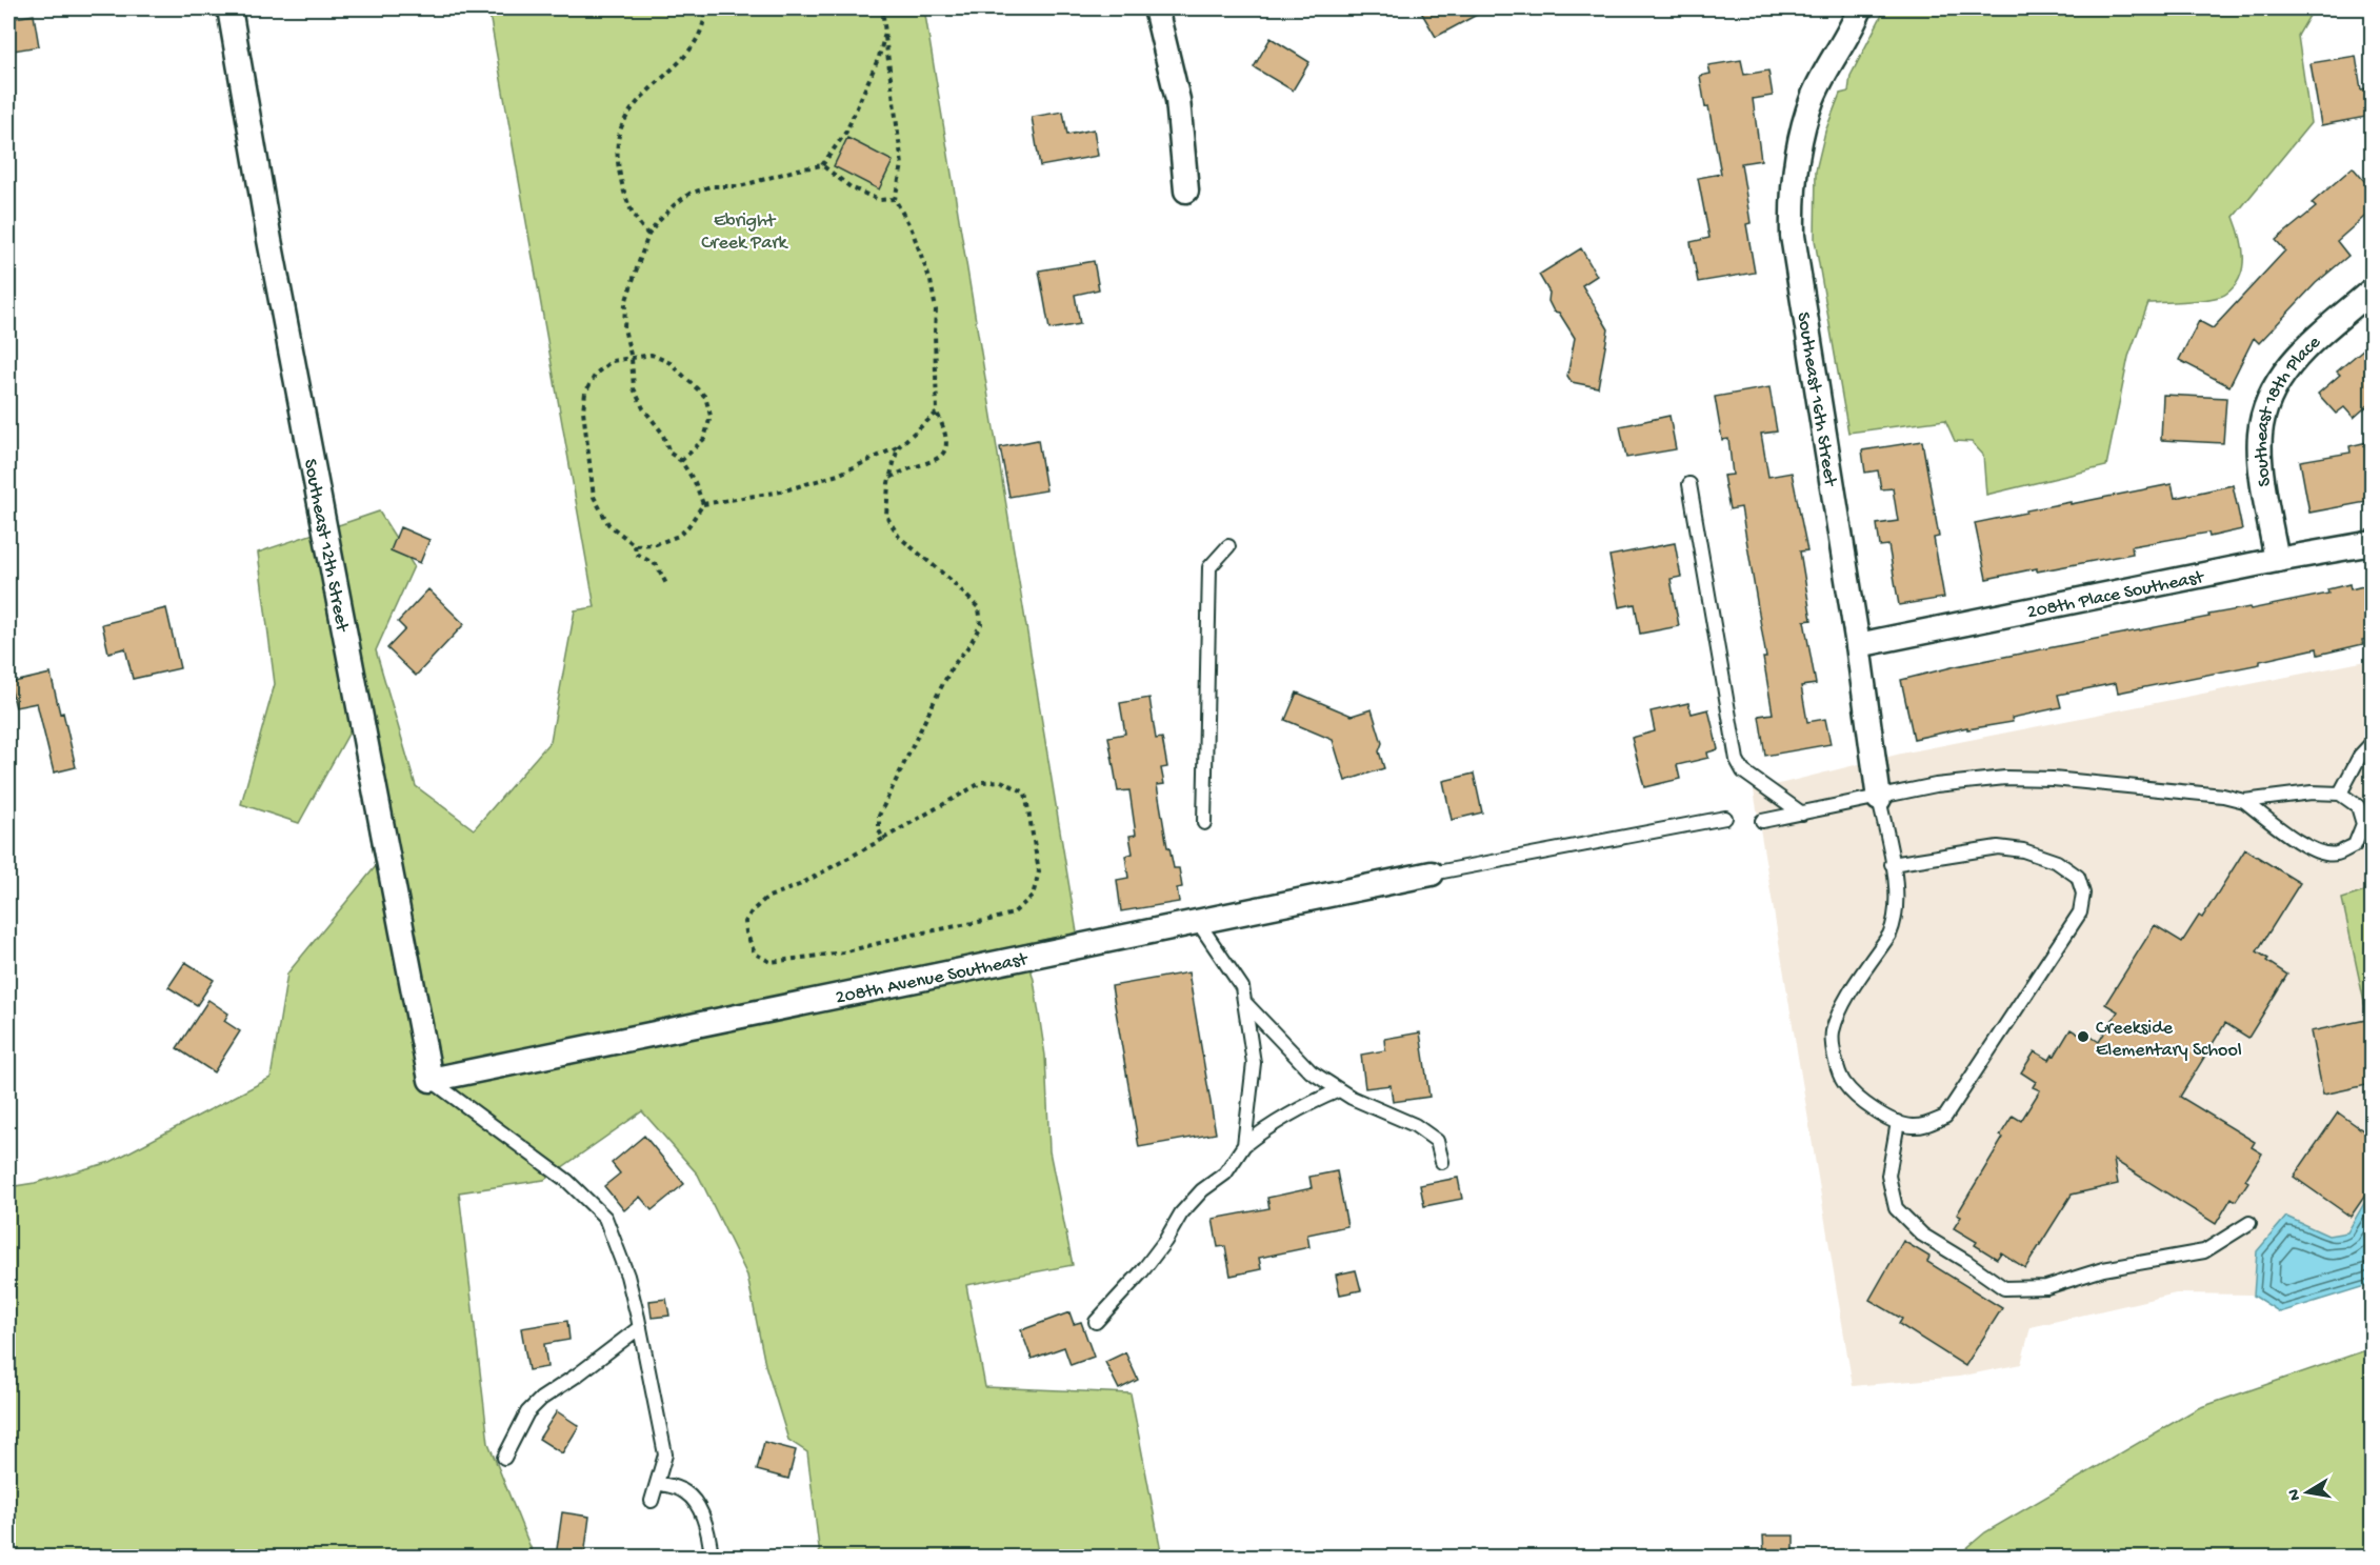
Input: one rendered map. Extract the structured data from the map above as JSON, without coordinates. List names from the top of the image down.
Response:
{
  "streets": {
    "street": [
      "Southeast 16th Street",
      "Southeast 18th Place",
      "Southeast 12th Street",
      "208th Place Southeast",
      "208th Avenue Southeast"
    ]
  },
  "crossings": [
    ["Southeast 16th Street", "208th Place Southeast"],
    ["Southeast 18th Place", "208th Place Southeast"],
    ["Southeast 12th Street", "208th Avenue Southeast"]
  ],
  "parks": ["Ebright Creek Park"],
  "places": ["Creekside Elementary School"],
  "north": "left"
}
